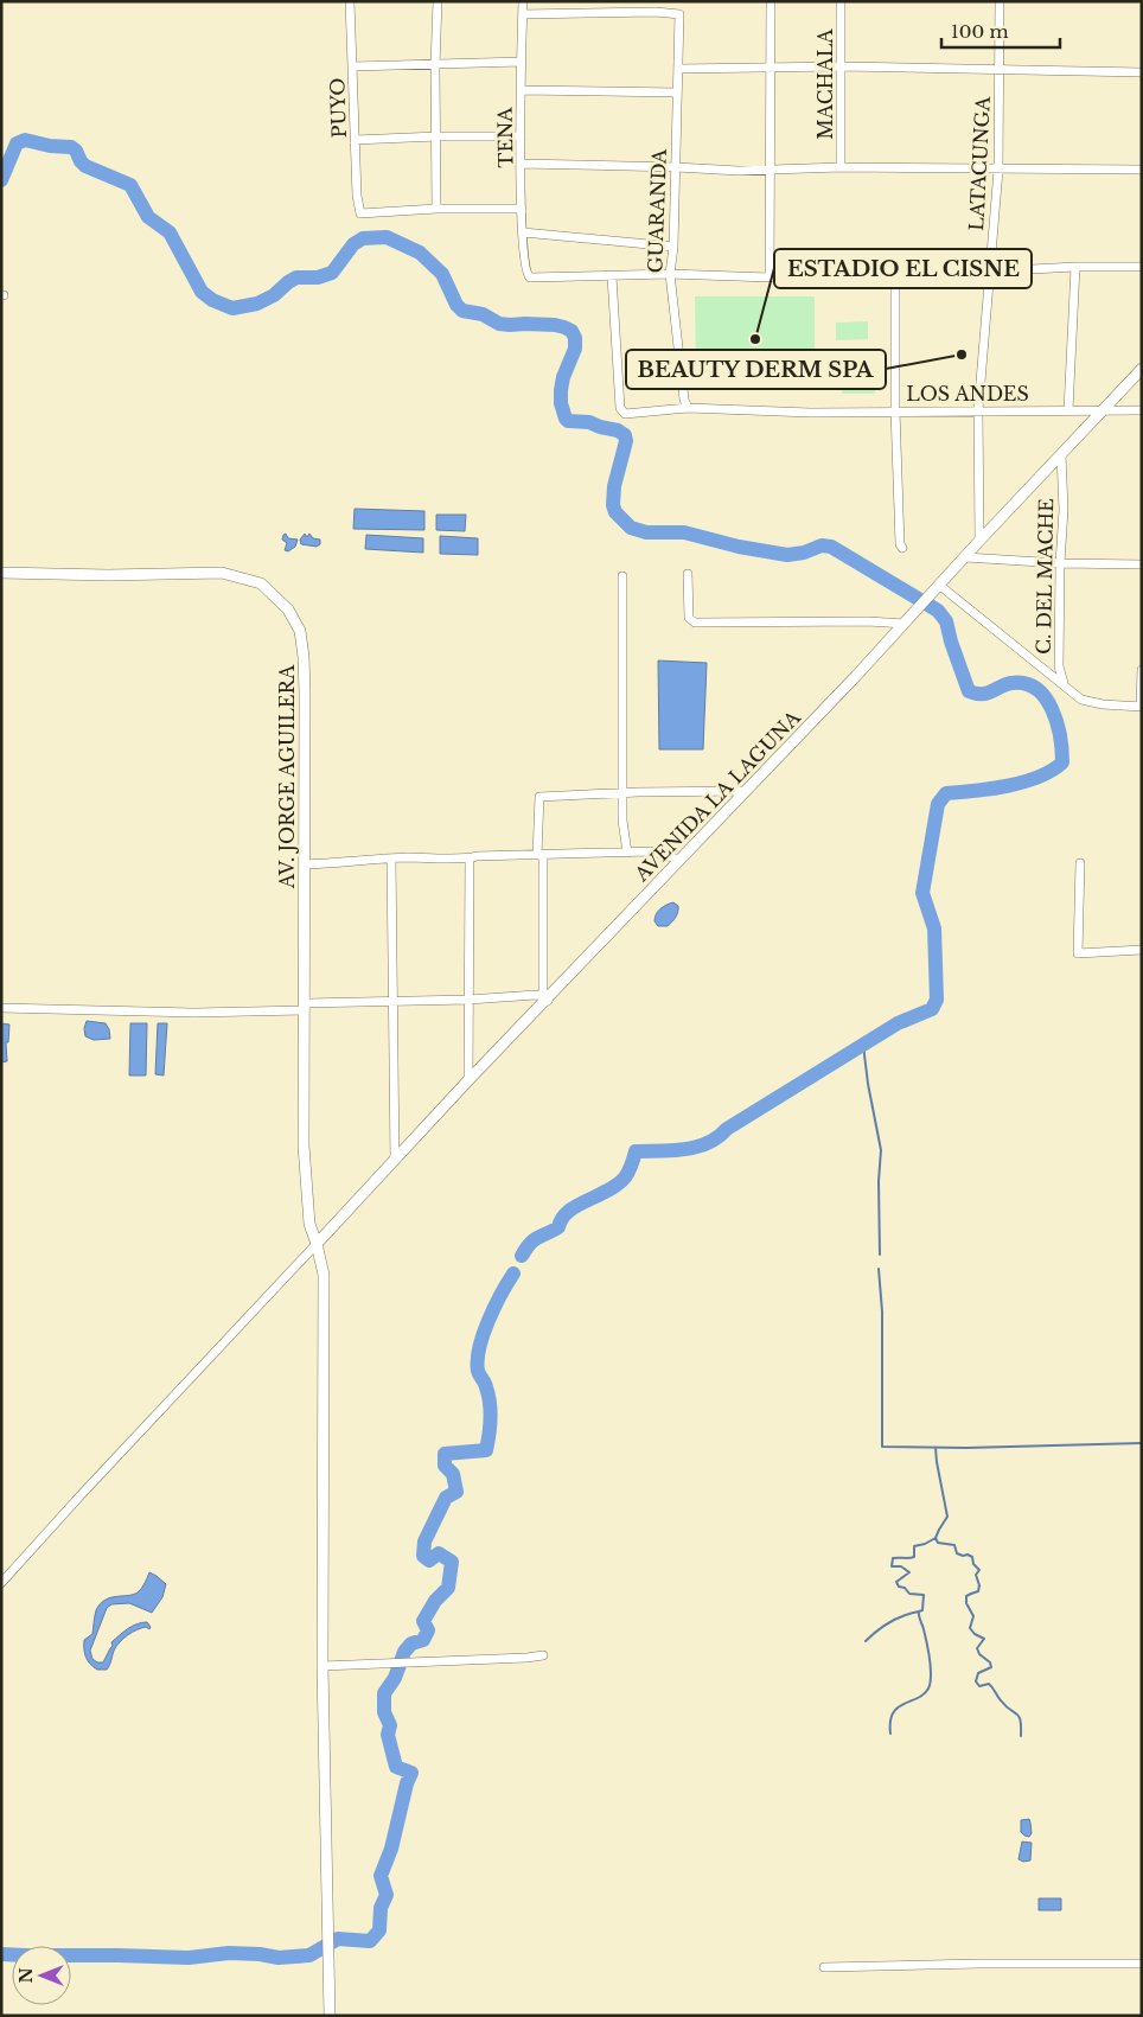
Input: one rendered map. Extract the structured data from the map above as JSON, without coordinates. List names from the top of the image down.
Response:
{
  "streets": {
    "street": [
      "MACHALA",
      "PUYO",
      "TENA",
      "LATACUNGA",
      "GUARANDA",
      "LOS ANDES",
      "C. DEL MACHE",
      "AV. JORGE AGUILERA",
      "AVENIDA LA LAGUNA"
    ]
  },
  "crossings": [
    ["TENA", "GUARANDA"],
    ["TENA", "LOS ANDES"],
    ["LATACUNGA", "LOS ANDES"],
    ["LATACUNGA", "AVENIDA LA LAGUNA"],
    ["GUARANDA", "LOS ANDES"],
    ["LOS ANDES", "AVENIDA LA LAGUNA"],
    ["C. DEL MACHE", "AVENIDA LA LAGUNA"],
    ["AV. JORGE AGUILERA", "AVENIDA LA LAGUNA"]
  ],
  "places": ["ESTADIO EL CISNE", "BEAUTY DERM SPA"],
  "scale_bar": "100 m",
  "north": "left"
}
